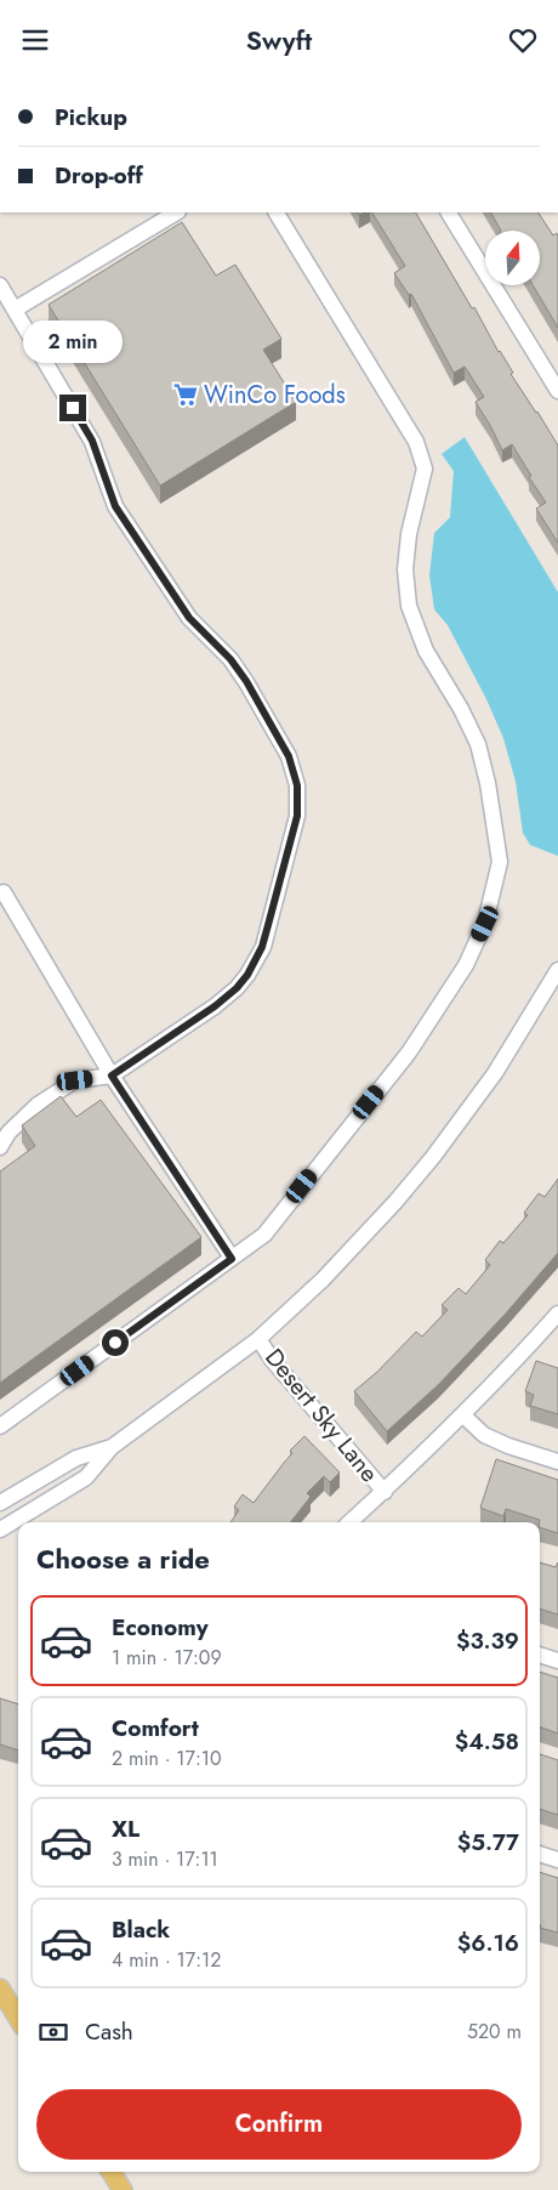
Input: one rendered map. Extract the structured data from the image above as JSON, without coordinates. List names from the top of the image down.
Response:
{
  "streets": {
    "street": ["Desert Sky Lane"]
  },
  "places": {
    "supermarket": ["WinCo Foods"]
  },
  "north": "top",
  "page": {
    "header": "Swyft",
    "banner": ["Pickup", "Drop-off"],
    "bubble": "2 min",
    "heading": "Choose a ride",
    "list": [
      {
        "name": "Economy",
        "note": "1 min · 17:09",
        "value": "$3.39"
      },
      {
        "name": "Comfort",
        "note": "2 min · 17:10",
        "value": "$4.58"
      },
      {
        "name": "XL",
        "note": "3 min · 17:11",
        "value": "$5.77"
      },
      {
        "name": "Black",
        "note": "4 min · 17:12",
        "value": "$6.16"
      }
    ],
    "pay": ["Cash", "520 m"],
    "buttons": "Confirm"
  }
}
